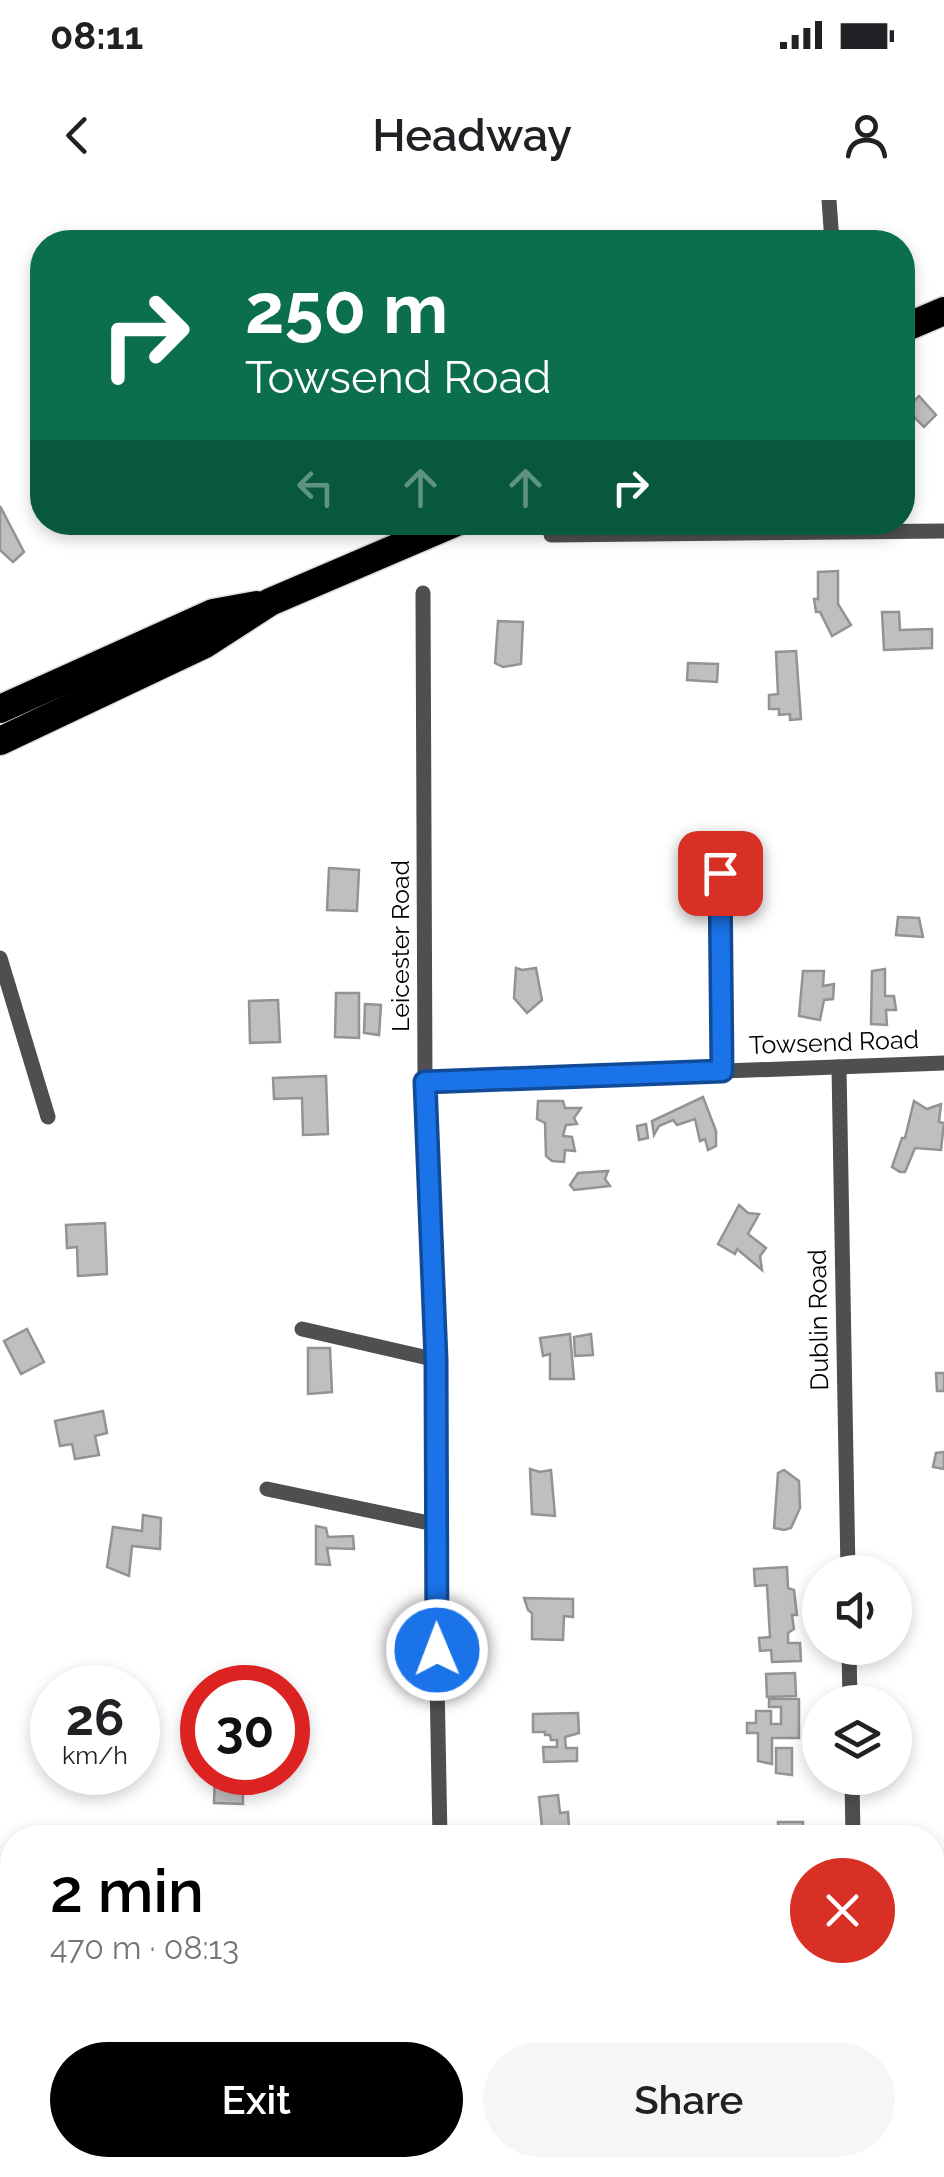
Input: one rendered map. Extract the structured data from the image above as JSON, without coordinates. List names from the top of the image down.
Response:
{
  "streets": {
    "street": ["Leicester Road", "Towsend Road", "Dublin Road"]
  },
  "crossings": [
    ["Leicester Road", "Towsend Road"],
    ["Towsend Road", "Dublin Road"]
  ],
  "page": {
    "status": "08:11",
    "header": "Headway",
    "turn": ["250 m", "Towsend Road"],
    "speed": "26 km/h",
    "limit": "30",
    "heading": ["2 min", "470 m · 08:13"],
    "buttons": ["Exit", "Share"]
  }
}
